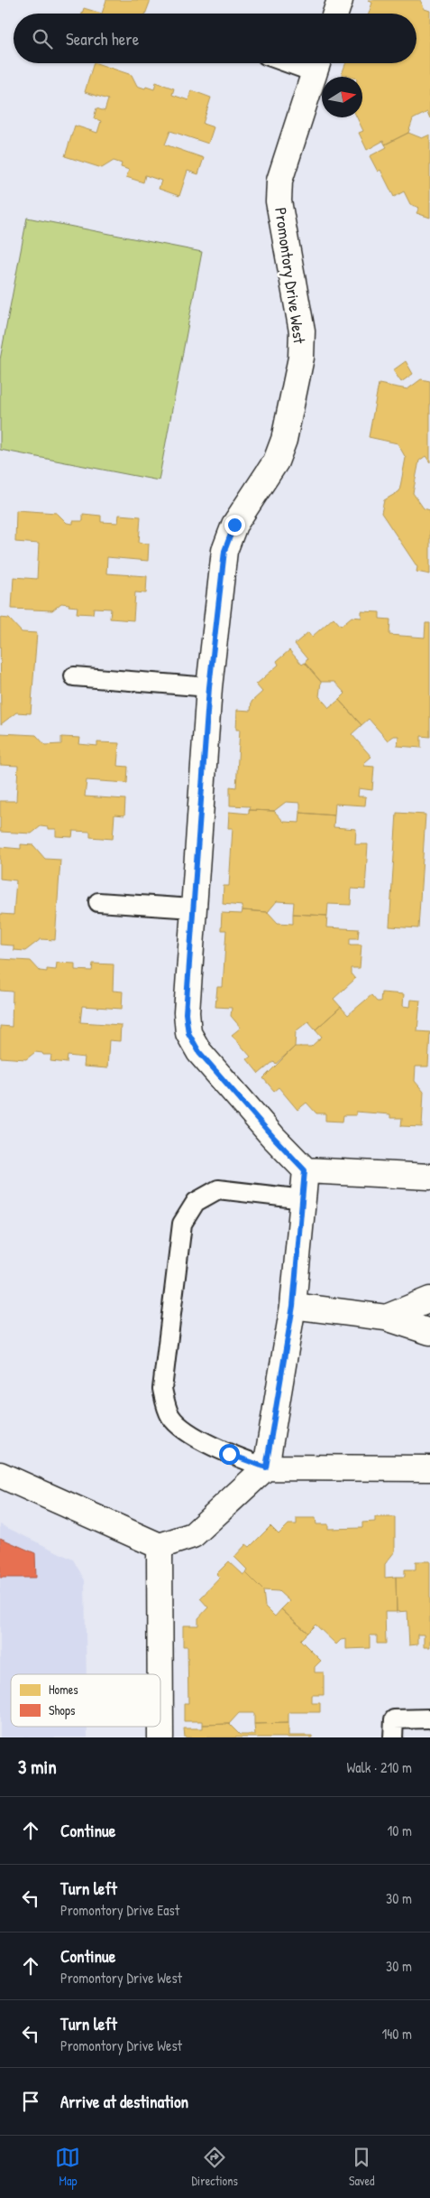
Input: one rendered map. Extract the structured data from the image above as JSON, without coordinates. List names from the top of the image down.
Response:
{
  "streets": {
    "street": ["Promontory Drive West"]
  },
  "legend": ["Homes", "Shops"],
  "north": "right",
  "page": {
    "search": "Search here",
    "heading": ["3 min", "Walk · 210 m"],
    "list": [
      ["Continue", "10 m"],
      ["Turn left", "Promontory Drive East", "30 m"],
      ["Continue", "Promontory Drive West", "30 m"],
      ["Turn left", "Promontory Drive West", "140 m"],
      "Arrive at destination"
    ],
    "nav": ["Map", "Directions", "Saved"]
  }
}
